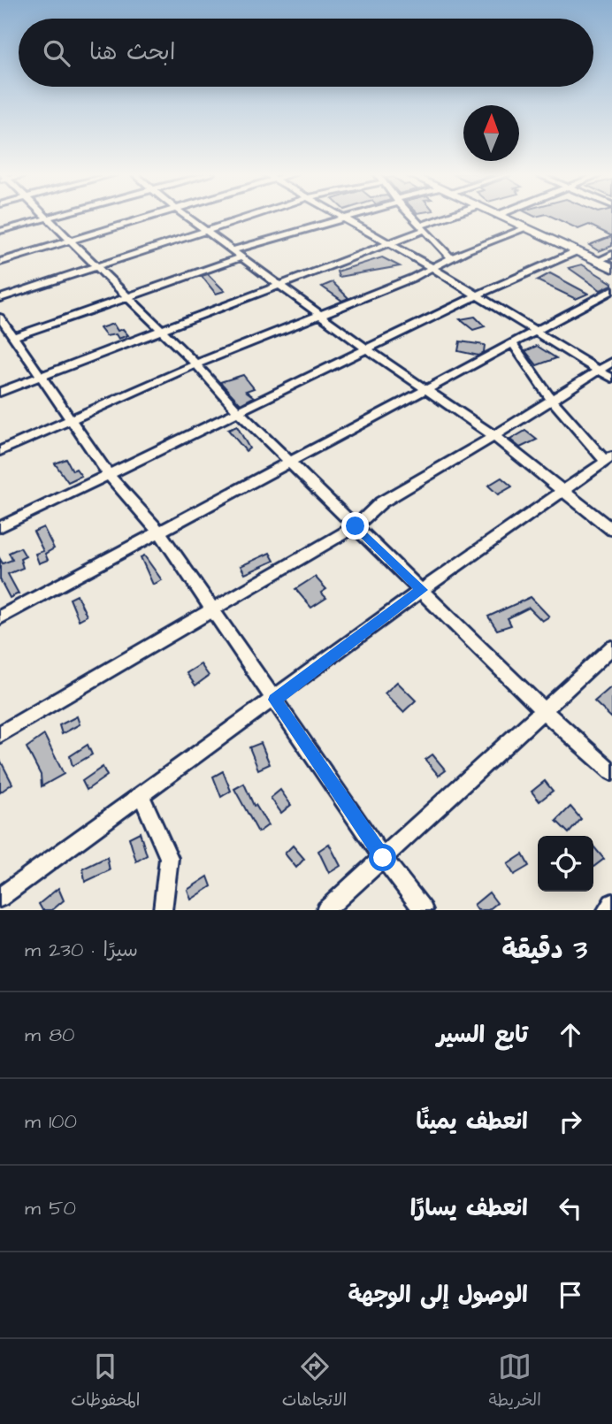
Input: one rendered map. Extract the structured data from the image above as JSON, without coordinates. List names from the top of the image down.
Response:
{
  "north": "top",
  "page": {
    "search": "ابحث هنا",
    "heading": ["3 دقيقة", "سيرًا · 230 m"],
    "list": [
      ["تابع السير", "80 m"],
      ["انعطف يمينًا", "100 m"],
      ["انعطف يسارًا", "50 m"],
      "الوصول إلى الوجهة"
    ],
    "nav": ["الخريطة", "الاتجاهات", "المحفوظات"]
  }
}
